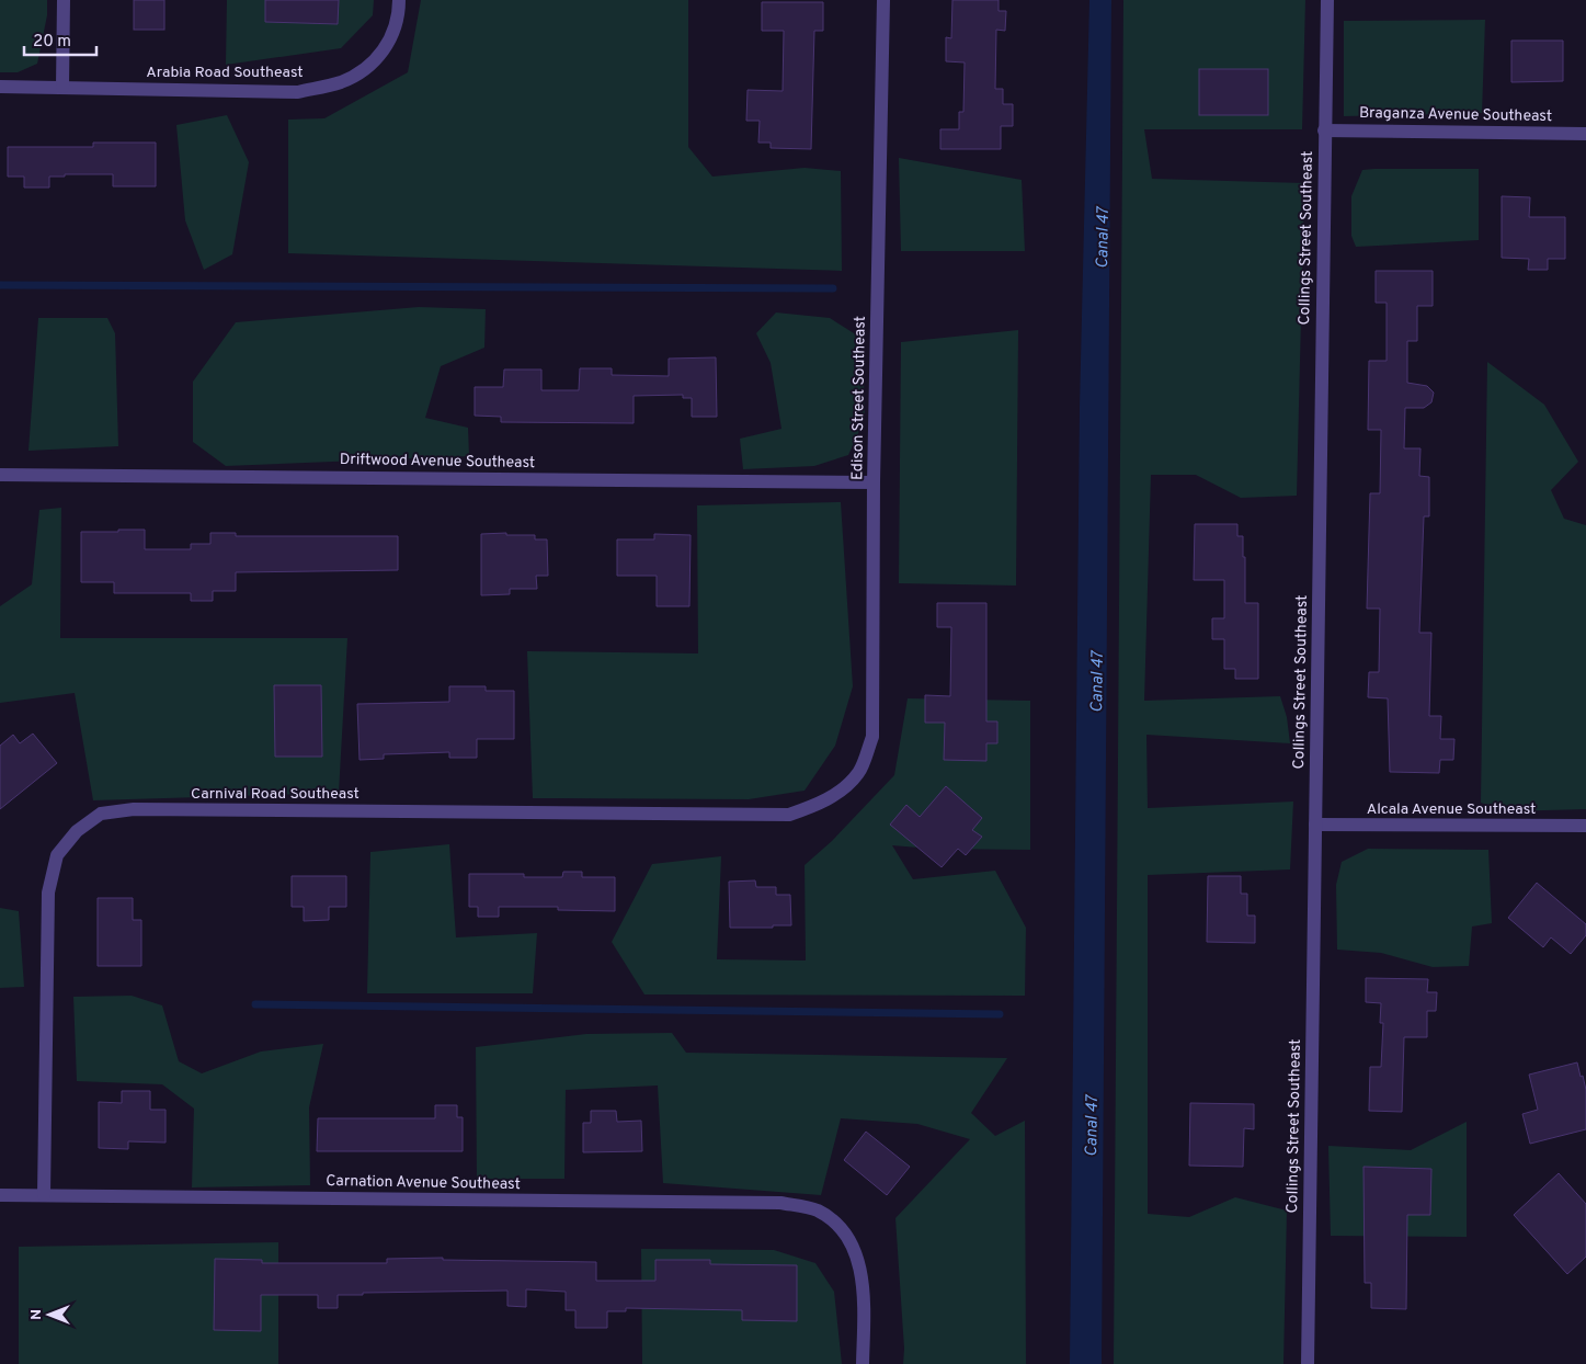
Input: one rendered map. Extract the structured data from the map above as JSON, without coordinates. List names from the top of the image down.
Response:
{
  "streets": {
    "street": [
      "Arabia Road Southeast",
      "Braganza Avenue Southeast",
      "Collings Street Southeast",
      "Edison Street Southeast",
      "Driftwood Avenue Southeast",
      "Carnival Road Southeast",
      "Alcala Avenue Southeast",
      "Carnation Avenue Southeast"
    ]
  },
  "crossings": [
    ["Braganza Avenue Southeast", "Collings Street Southeast"],
    ["Collings Street Southeast", "Alcala Avenue Southeast"],
    ["Edison Street Southeast", "Driftwood Avenue Southeast"],
    ["Edison Street Southeast", "Carnival Road Southeast"],
    ["Carnival Road Southeast", "Carnation Avenue Southeast"]
  ],
  "water": ["Canal 47"],
  "scale_bar": "20 m",
  "north": "left"
}
